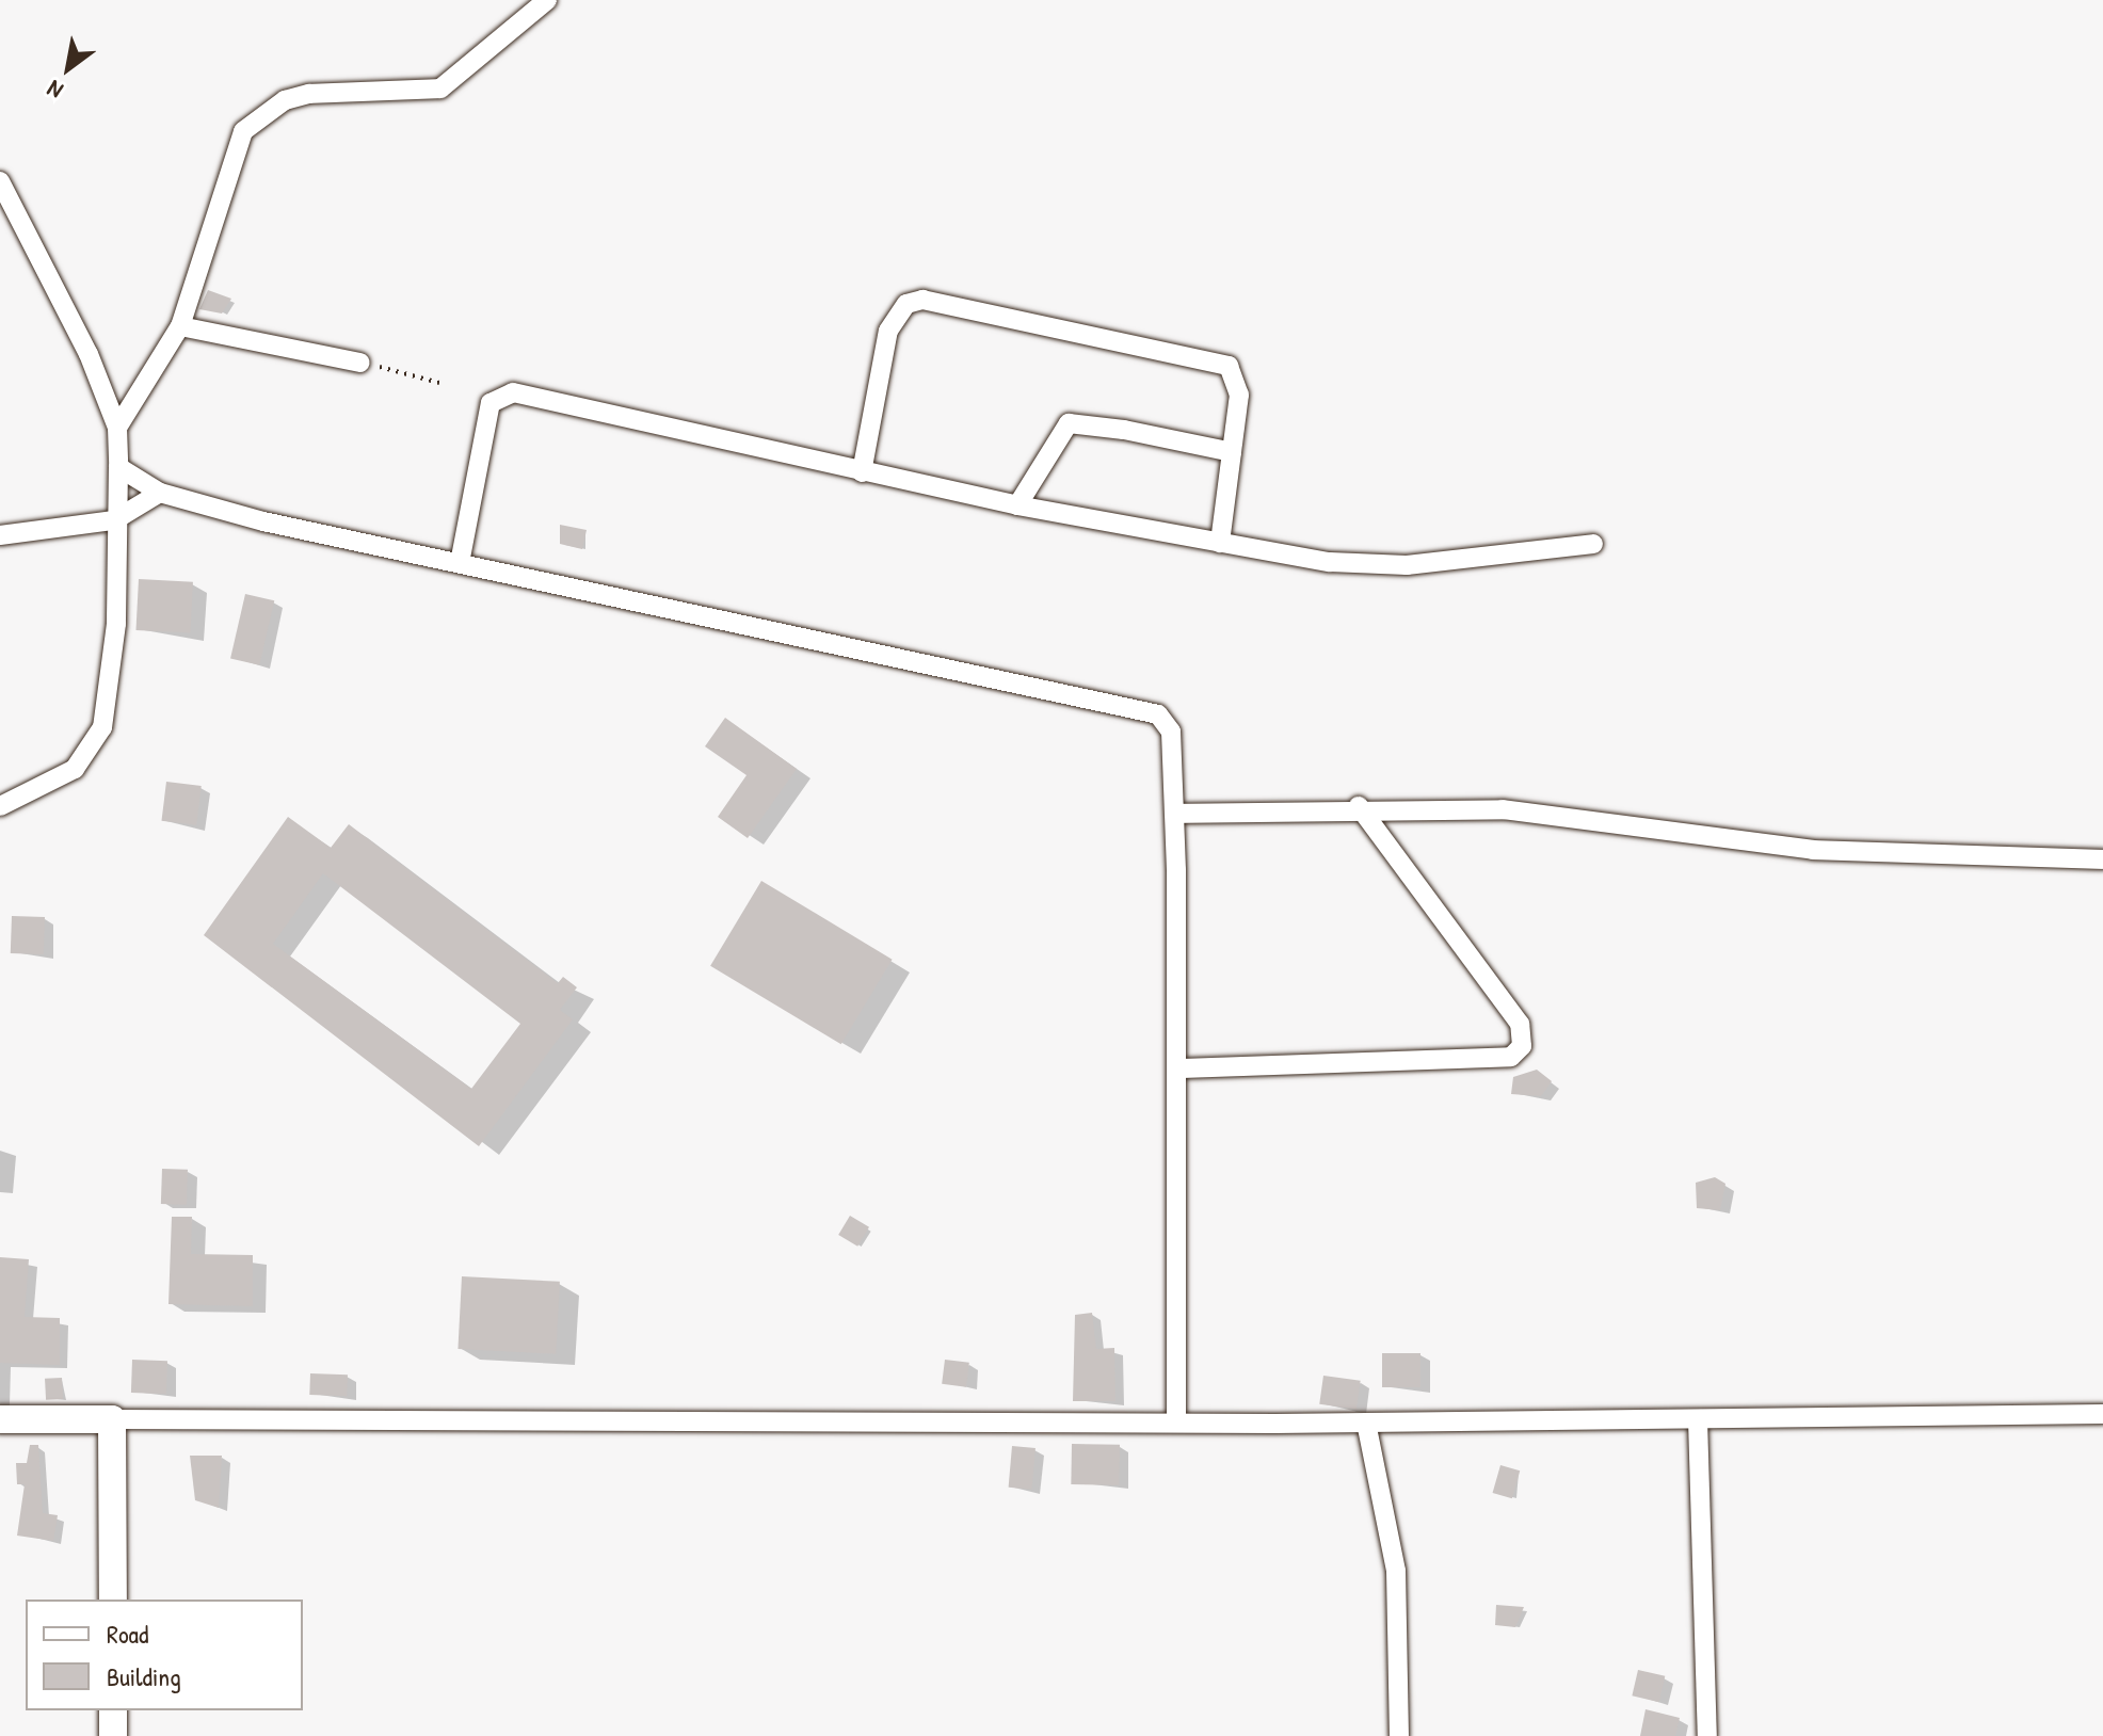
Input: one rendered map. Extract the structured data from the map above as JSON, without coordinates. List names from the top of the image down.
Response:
{
  "legend": ["Road", "Building"],
  "north": "bottom left"
}
